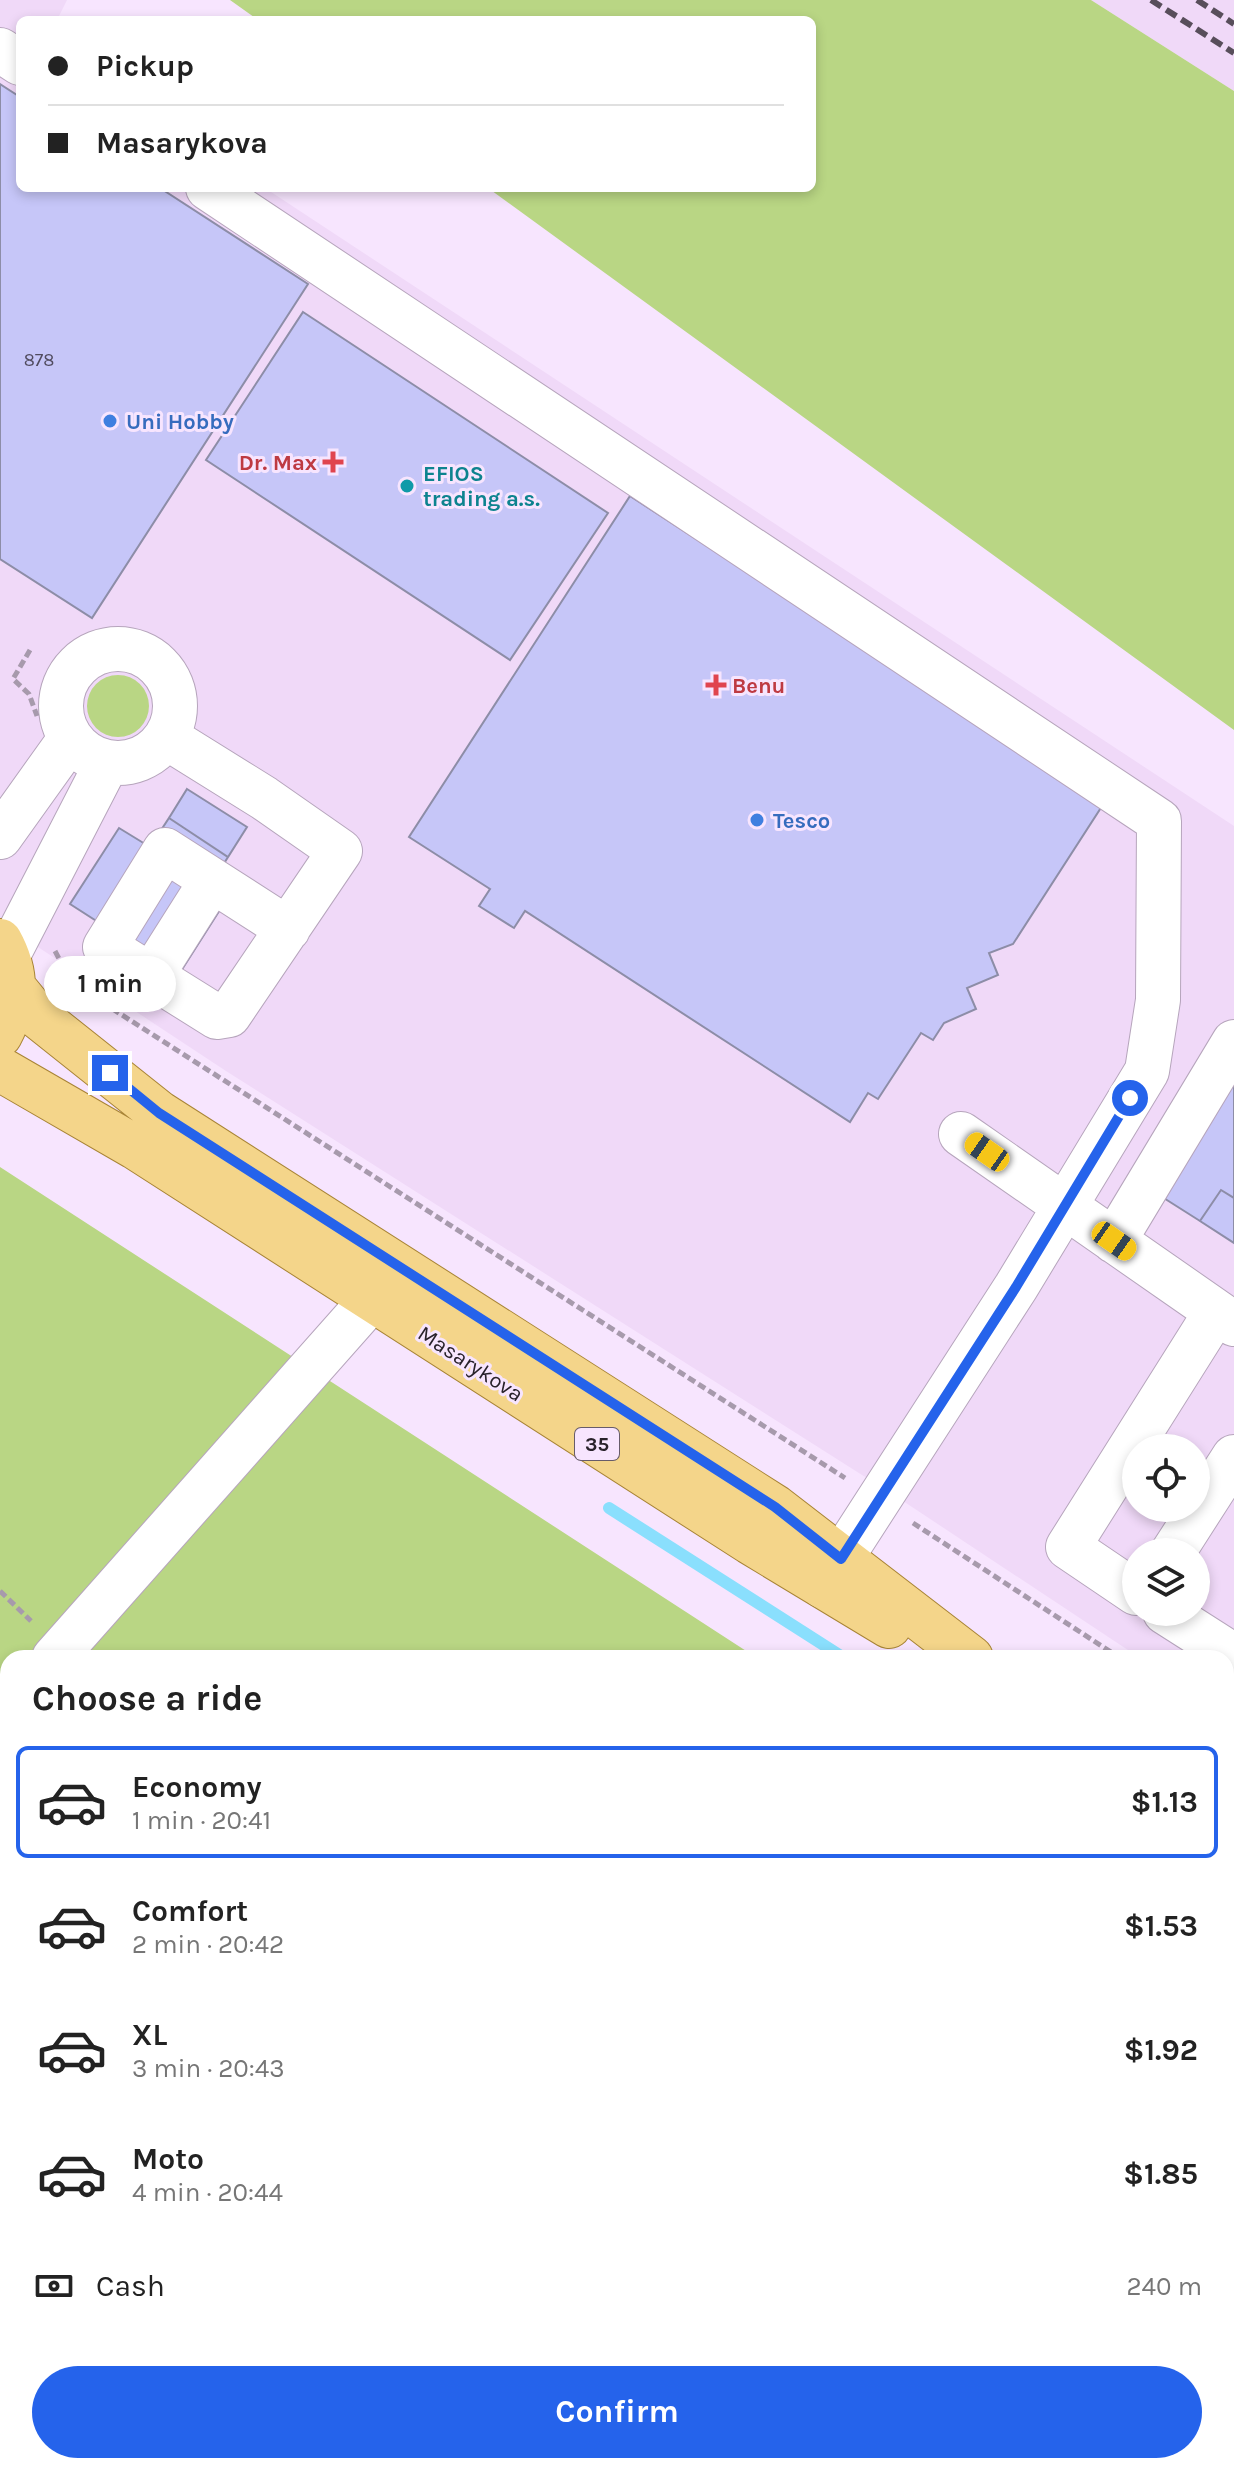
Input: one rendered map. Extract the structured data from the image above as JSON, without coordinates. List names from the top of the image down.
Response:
{
  "streets": {
    "main road": ["Masarykova", "35"]
  },
  "places": {
    "other": ["Uni Hobby", "EFIOS trading a.s.", "Tesco"],
    "health": ["Dr. Max", "Benu"]
  },
  "house_numbers": ["878"],
  "page": {
    "banner": ["Pickup", "Masarykova"],
    "bubble": "1 min",
    "heading": "Choose a ride",
    "list": [
      {
        "name": "Economy",
        "note": "1 min · 20:41",
        "value": "$1.13"
      },
      {
        "name": "Comfort",
        "note": "2 min · 20:42",
        "value": "$1.53"
      },
      {
        "name": "XL",
        "note": "3 min · 20:43",
        "value": "$1.92"
      },
      {
        "name": "Moto",
        "note": "4 min · 20:44",
        "value": "$1.85"
      }
    ],
    "pay": ["Cash", "240 m"],
    "buttons": "Confirm"
  }
}
